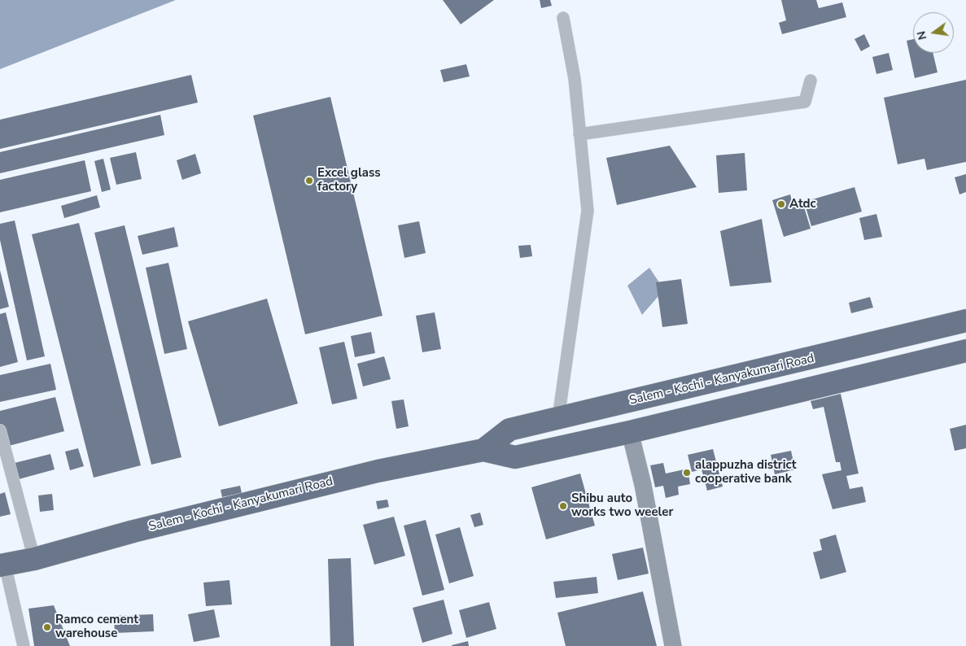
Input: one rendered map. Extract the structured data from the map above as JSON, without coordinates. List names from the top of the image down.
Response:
{
  "streets": {
    "highway": ["Salem - Kochi - Kanyakumari Road"]
  },
  "places": [
    "Excel glass factory",
    "Atdc",
    "alappuzha district cooperative bank",
    "Shibu auto works two weeler",
    "Ramco cement warehouse"
  ],
  "north": "left"
}
